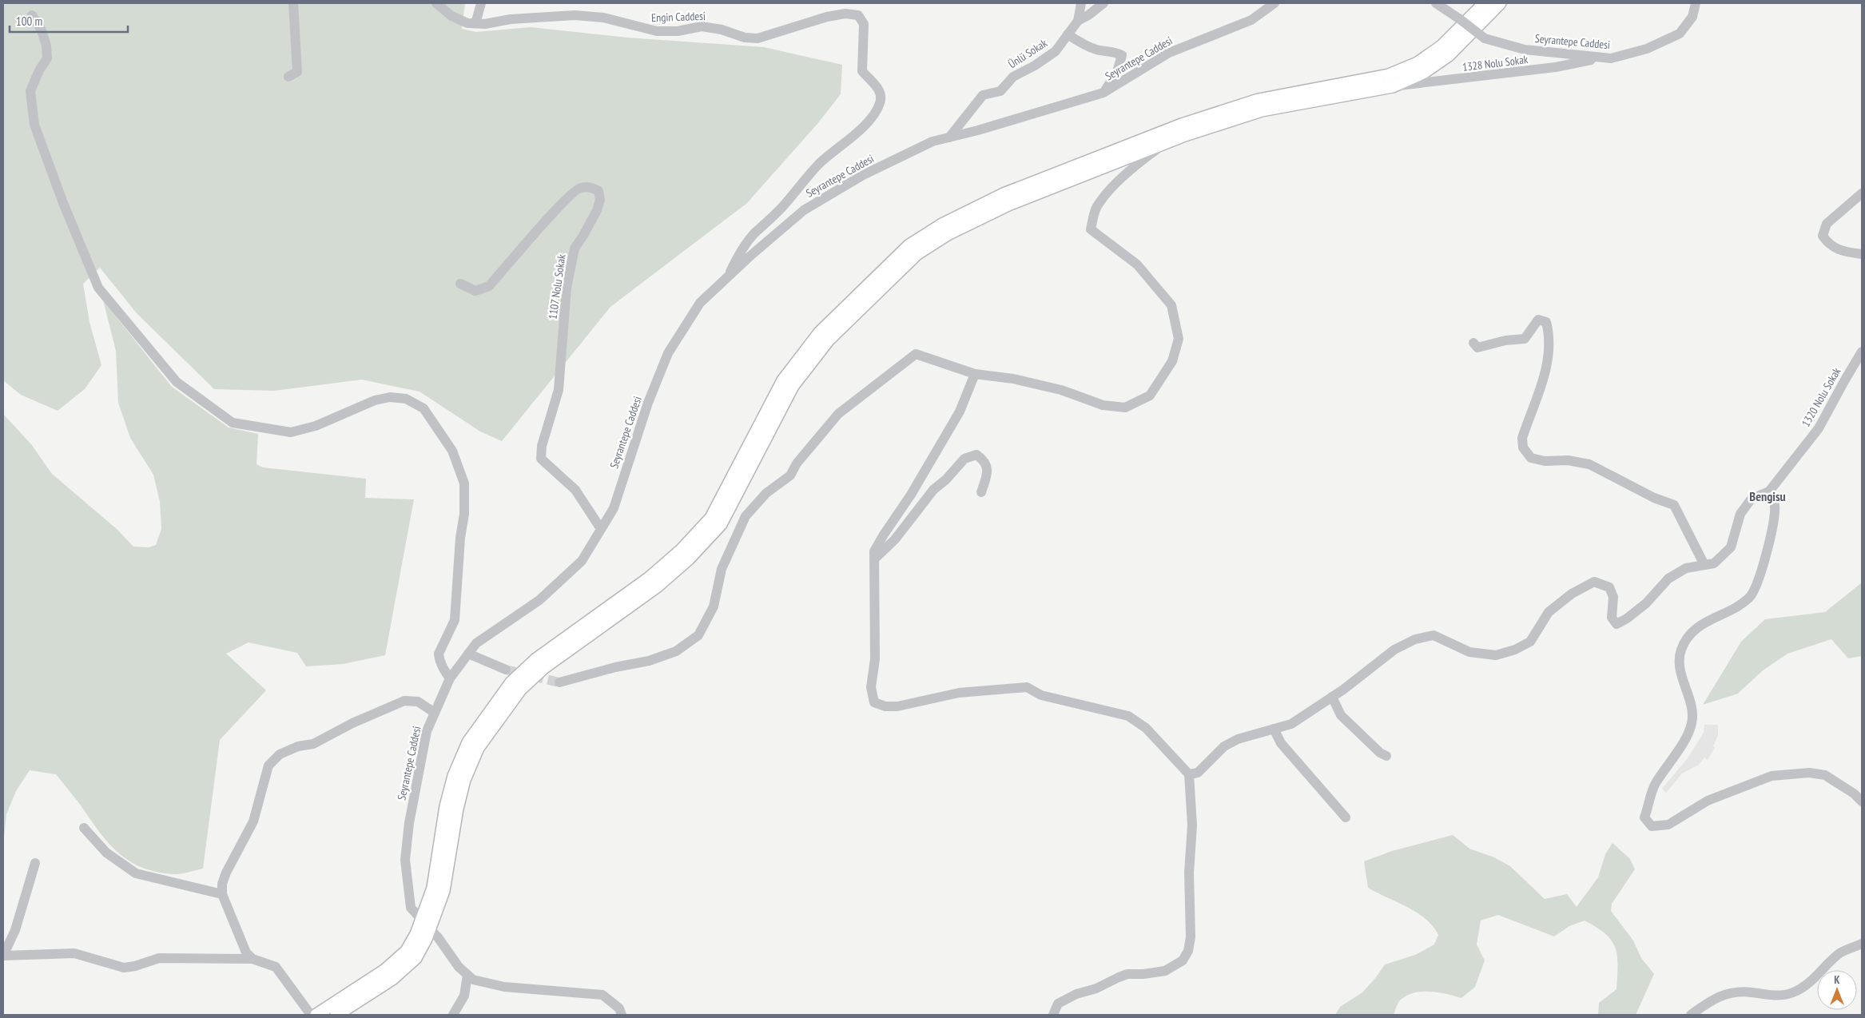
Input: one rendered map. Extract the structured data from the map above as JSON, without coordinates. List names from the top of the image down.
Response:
{
  "streets": {
    "street": [
      "Engin Caddesi",
      "Seyrantepe Caddesi",
      "Ünlü Sokak",
      "1328 Nolu Sokak",
      "1107 Nolu Sokak",
      "1320 Nolu Sokak"
    ]
  },
  "crossings": [
    ["Engin Caddesi", "Seyrantepe Caddesi"],
    ["Seyrantepe Caddesi", "Ünlü Sokak"],
    ["Seyrantepe Caddesi", "1328 Nolu Sokak"],
    ["Seyrantepe Caddesi", "1107 Nolu Sokak"]
  ],
  "districts": ["Bengisu"],
  "scale_bar": "100 m",
  "north": "top"
}
